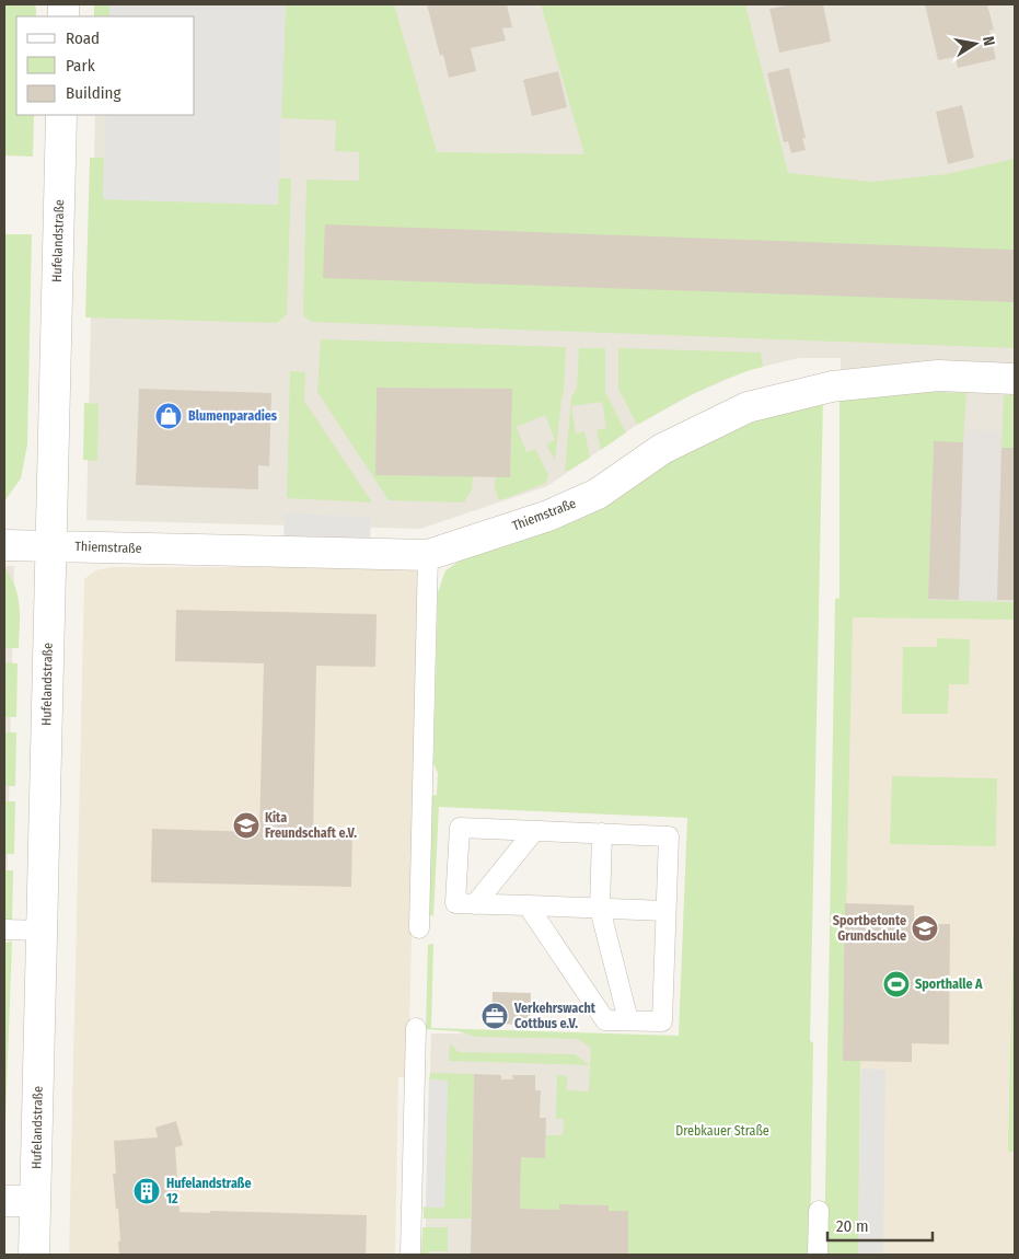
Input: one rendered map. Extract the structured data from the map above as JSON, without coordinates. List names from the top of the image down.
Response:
{
  "streets": {
    "street": ["Hufelandstraße", "Thiemstraße"]
  },
  "crossings": [
    ["Hufelandstraße", "Thiemstraße"]
  ],
  "parks": ["Drebkauer Straße"],
  "places": {
    "shop": ["Blumenparadies"],
    "school or university": ["Kita Freundschaft e.V.", "Sportbetonte Grundschule"],
    "sports": ["Sporthalle A"],
    "office": ["Verkehrswacht Cottbus e.V."],
    "building": ["Hufelandstraße 12"]
  },
  "legend": ["Road", "Park", "Building"],
  "scale_bar": "20 m",
  "north": "right"
}
